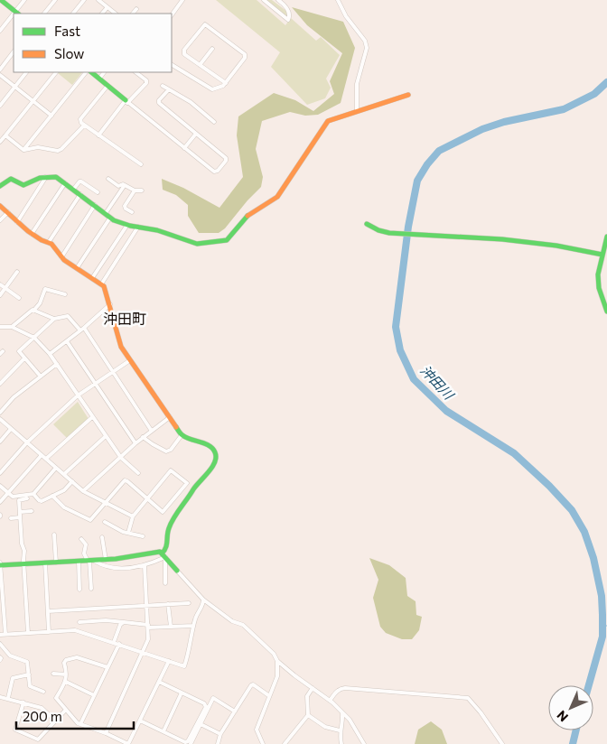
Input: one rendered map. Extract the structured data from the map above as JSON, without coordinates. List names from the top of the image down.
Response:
{
  "districts": ["沖田町"],
  "water": ["沖田川"],
  "legend": ["Fast", "Slow"],
  "scale_bar": "200 m",
  "north": "bottom left"
}
